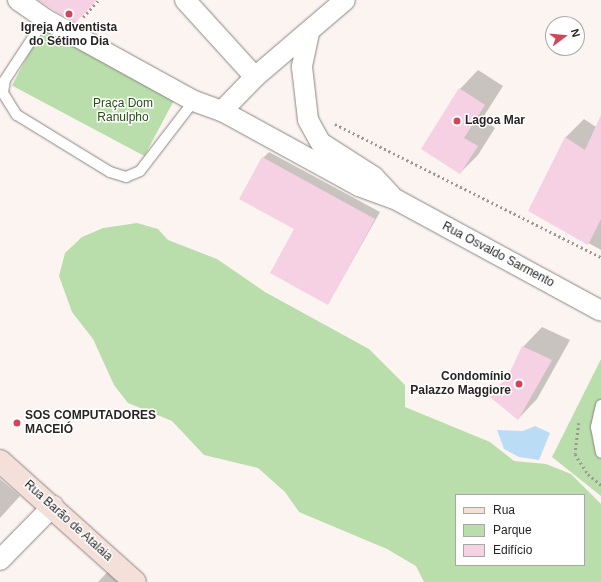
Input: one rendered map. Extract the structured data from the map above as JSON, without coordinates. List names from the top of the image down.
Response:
{
  "streets": {
    "main road": ["Rua Barão de Atalaia"],
    "street": ["Rua Osvaldo Sarmento"]
  },
  "parks": ["Praça Dom Ranulpho"],
  "places": [
    "Igreja Adventista do Sétimo Dia",
    "Lagoa Mar",
    "Condomínio Palazzo Maggiore",
    "SOS COMPUTADORES MACEIÓ"
  ],
  "legend": ["Rua", "Parque", "Edifício"],
  "north": "right"
}
